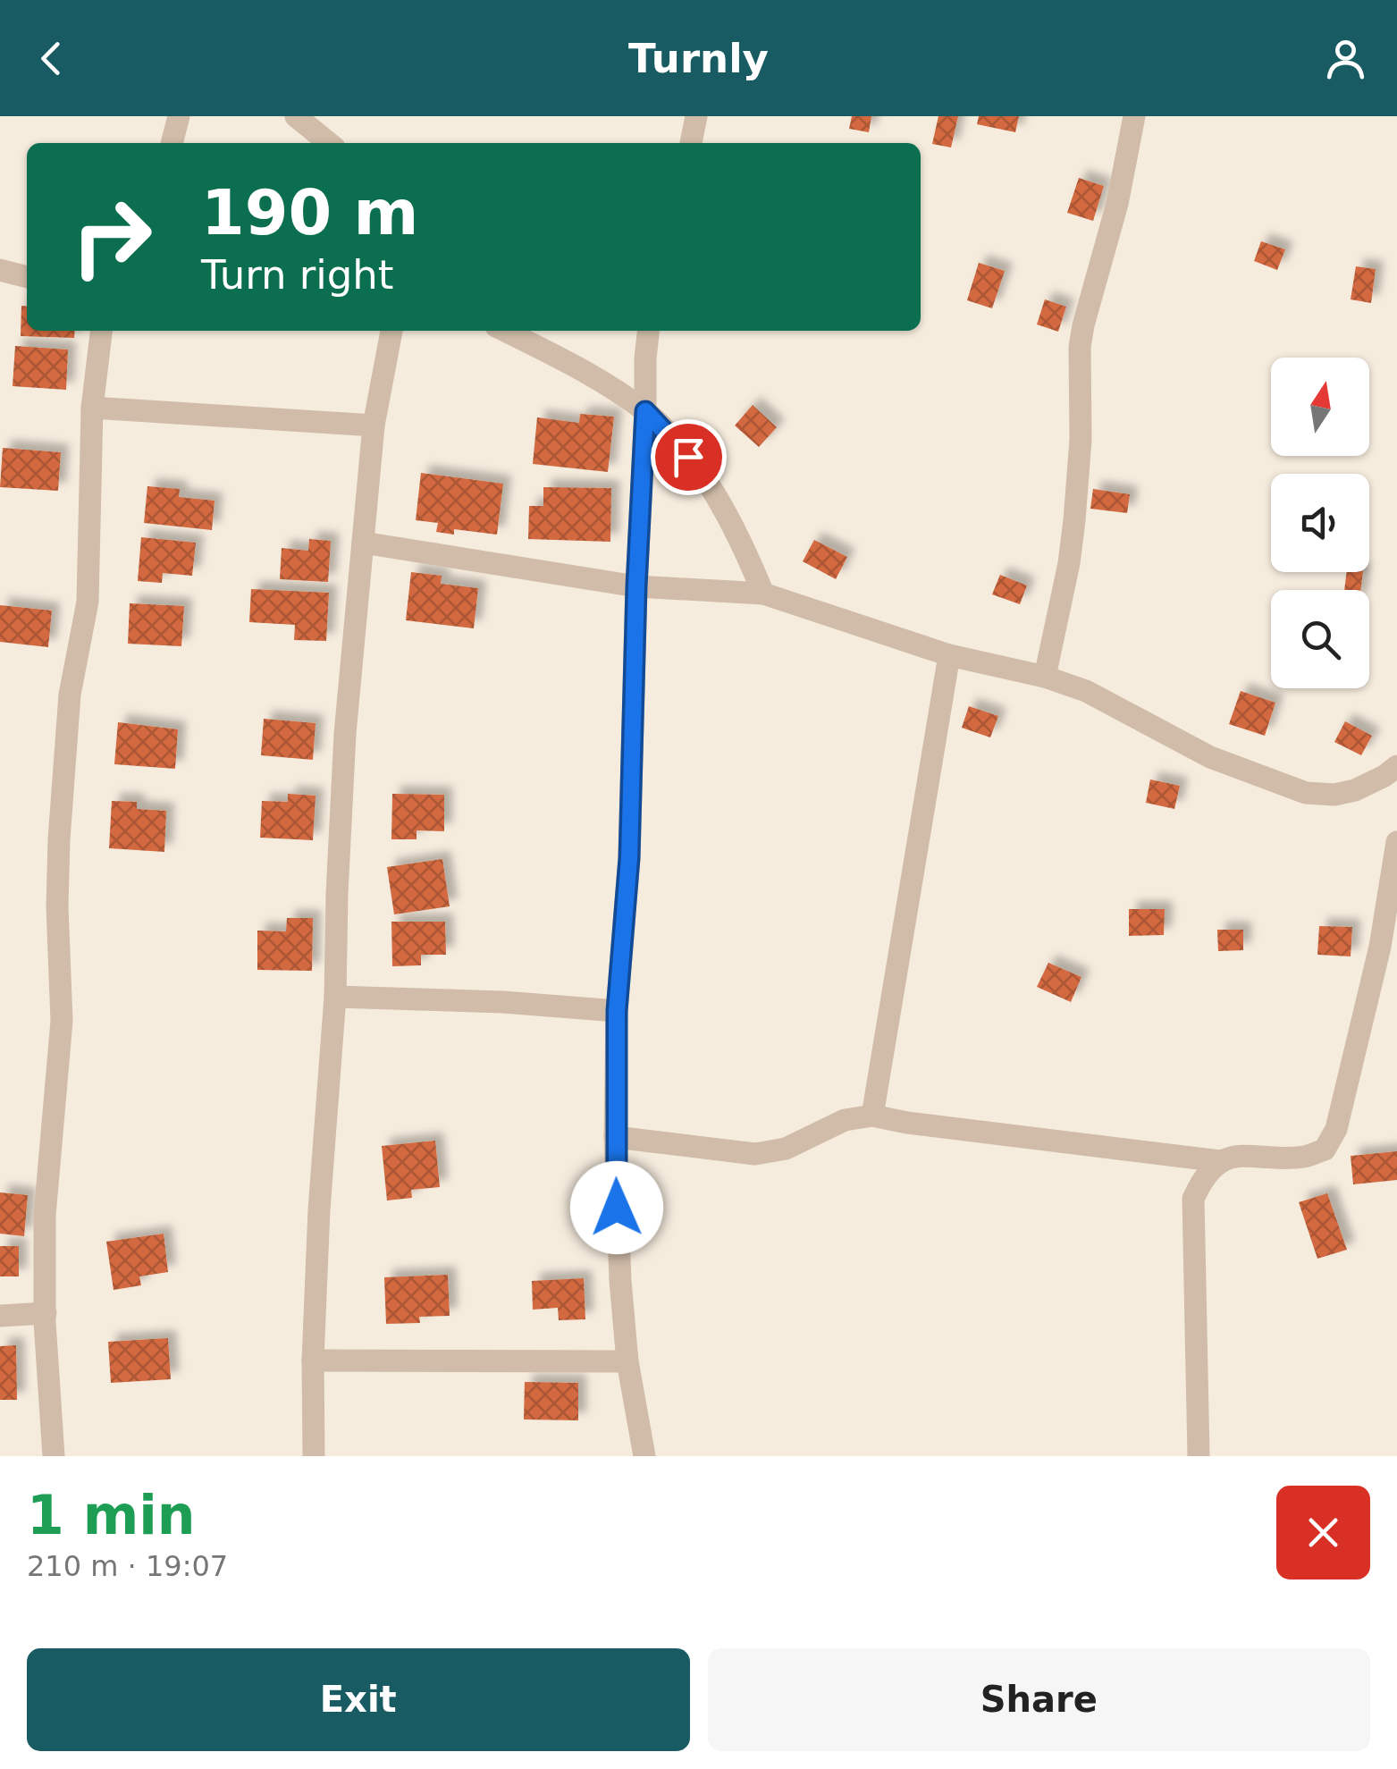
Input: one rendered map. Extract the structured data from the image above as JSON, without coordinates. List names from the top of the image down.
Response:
{
  "north": "top",
  "page": {
    "header": "Turnly",
    "turn": ["190 m", "Turn right"],
    "heading": ["1 min", "210 m · 19:07"],
    "buttons": ["Exit", "Share"]
  }
}
